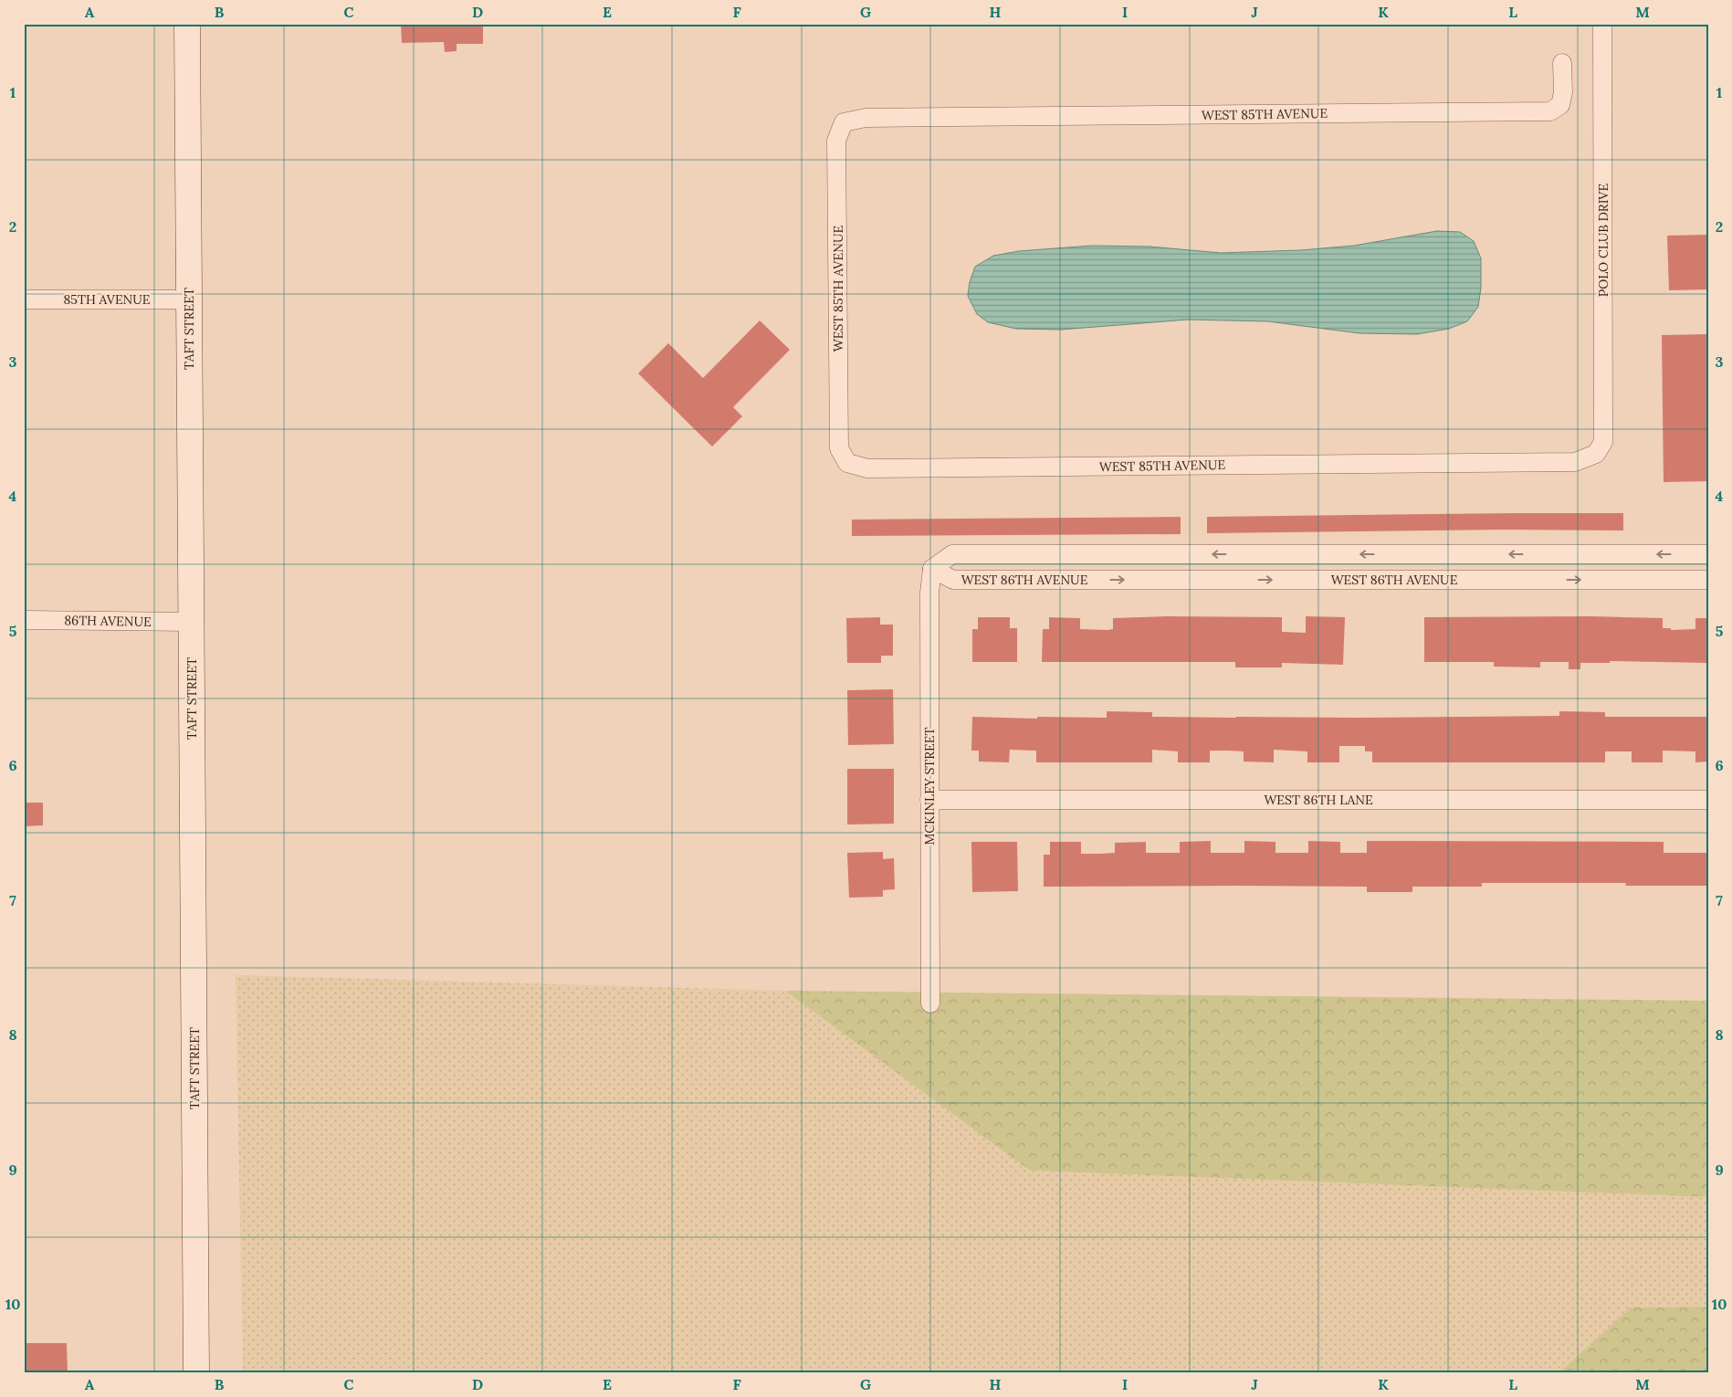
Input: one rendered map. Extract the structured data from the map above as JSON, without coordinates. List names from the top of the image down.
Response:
{
  "streets": {
    "main road": ["TAFT STREET"],
    "street": [
      "WEST 85TH AVENUE",
      "POLO CLUB DRIVE",
      "85TH AVENUE",
      "WEST 86TH AVENUE",
      "86TH AVENUE",
      "MCKINLEY STREET",
      "WEST 86TH LANE"
    ]
  },
  "crossings": [
    ["WEST 85TH AVENUE", "POLO CLUB DRIVE"],
    ["85TH AVENUE", "TAFT STREET"],
    ["TAFT STREET", "86TH AVENUE"],
    ["WEST 86TH AVENUE", "MCKINLEY STREET"],
    ["MCKINLEY STREET", "WEST 86TH LANE"]
  ],
  "grid": {
    "columns": [
      "A",
      "B",
      "C",
      "D",
      "E",
      "F",
      "G",
      "H",
      "I",
      "J",
      "K",
      "L",
      "M"
    ],
    "rows": [
      "1",
      "2",
      "3",
      "4",
      "5",
      "6",
      "7",
      "8",
      "9",
      "10"
    ]
  }
}
